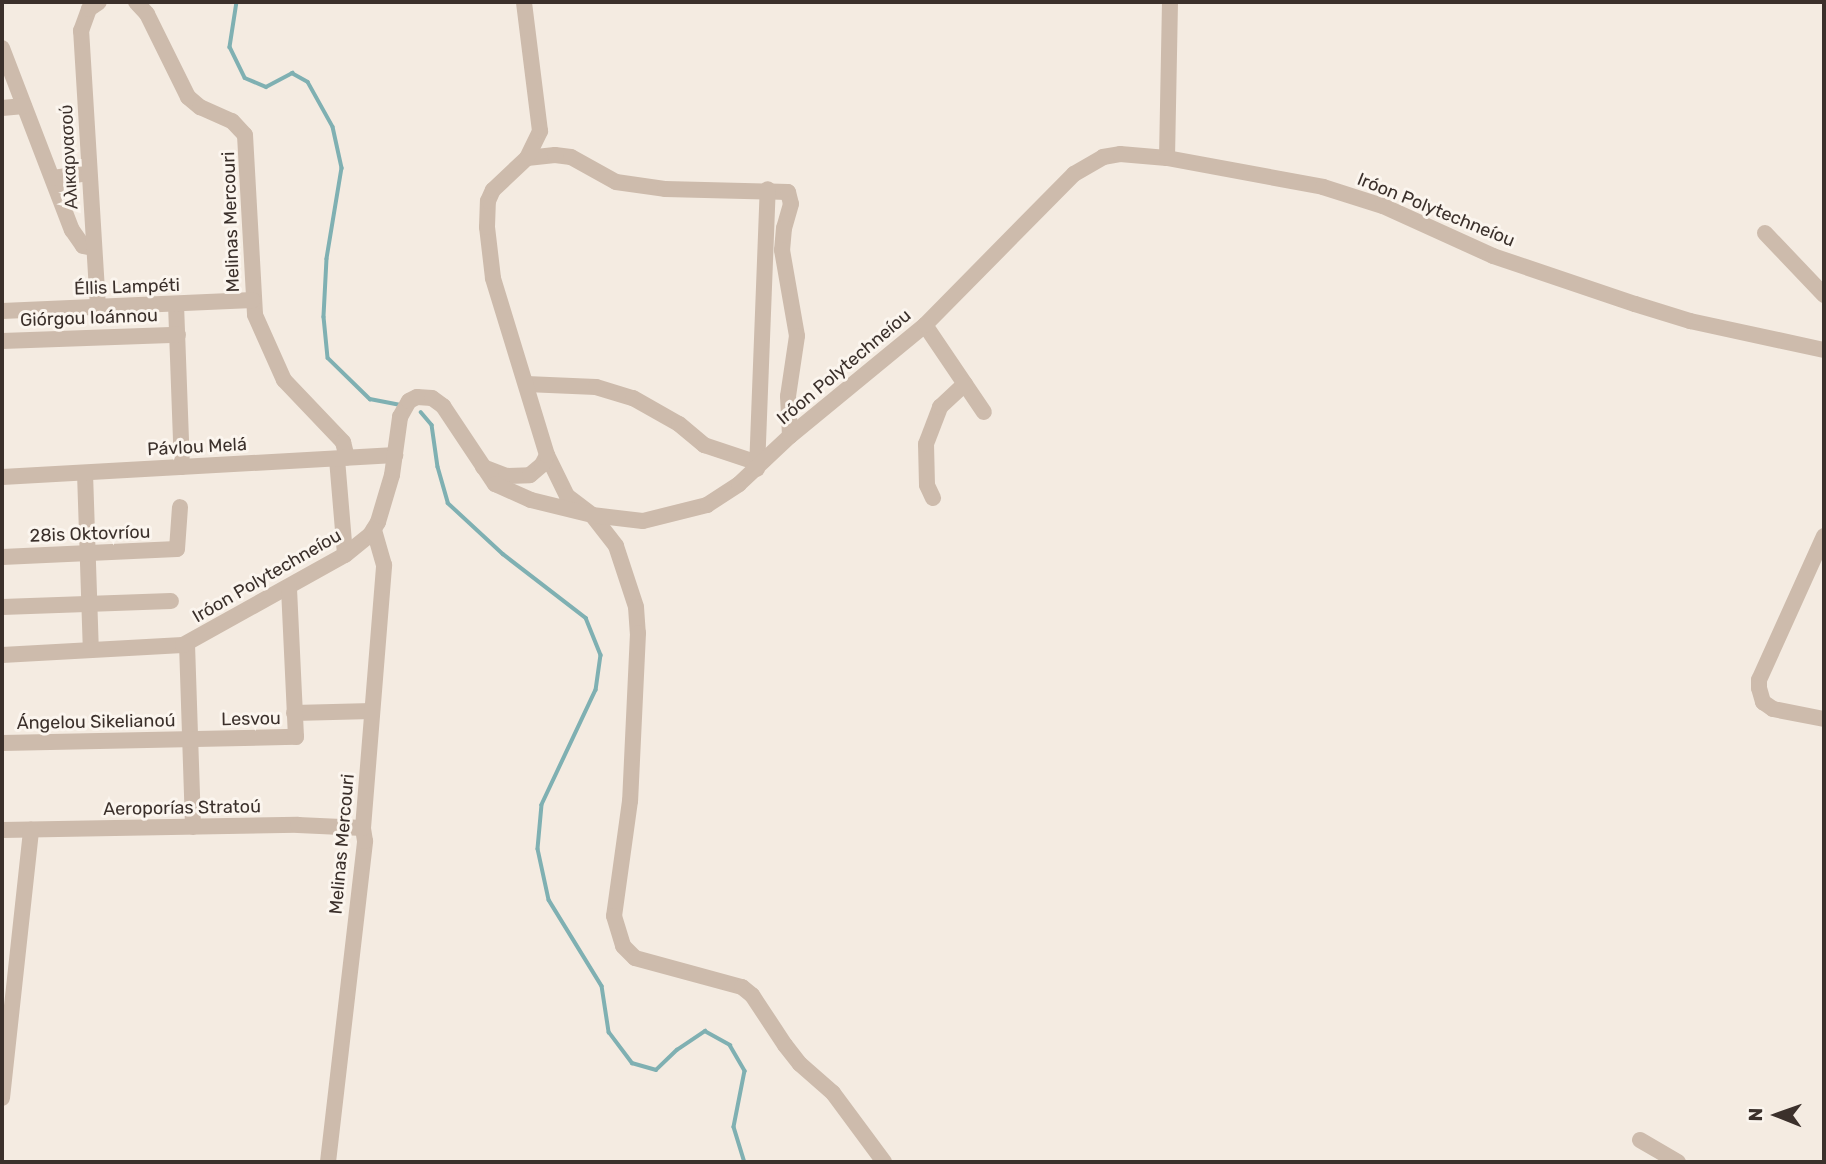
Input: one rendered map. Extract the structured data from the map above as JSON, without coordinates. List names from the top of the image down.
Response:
{
  "streets": {
    "street": [
      "Αλικαρνασού",
      "Iróon Polytechneíou",
      "Melinas Mercouri",
      "Éllis Lampéti",
      "Giórgou Ioánnou",
      "Pávlou Melá",
      "28is Oktovríou",
      "Lesvou",
      "Ángelou Sikelianoú",
      "Aeroporías Stratoú"
    ]
  },
  "crossings": [
    ["Αλικαρνασού", "Éllis Lampéti"],
    ["Iróon Polytechneíou", "Melinas Mercouri"],
    ["Iróon Polytechneíou", "Pávlou Melá"],
    ["Melinas Mercouri", "Éllis Lampéti"],
    ["Melinas Mercouri", "Pávlou Melá"],
    ["Melinas Mercouri", "Lesvou"],
    ["Melinas Mercouri", "Aeroporías Stratoú"],
    ["Lesvou", "Ángelou Sikelianoú"]
  ],
  "north": "left"
}
